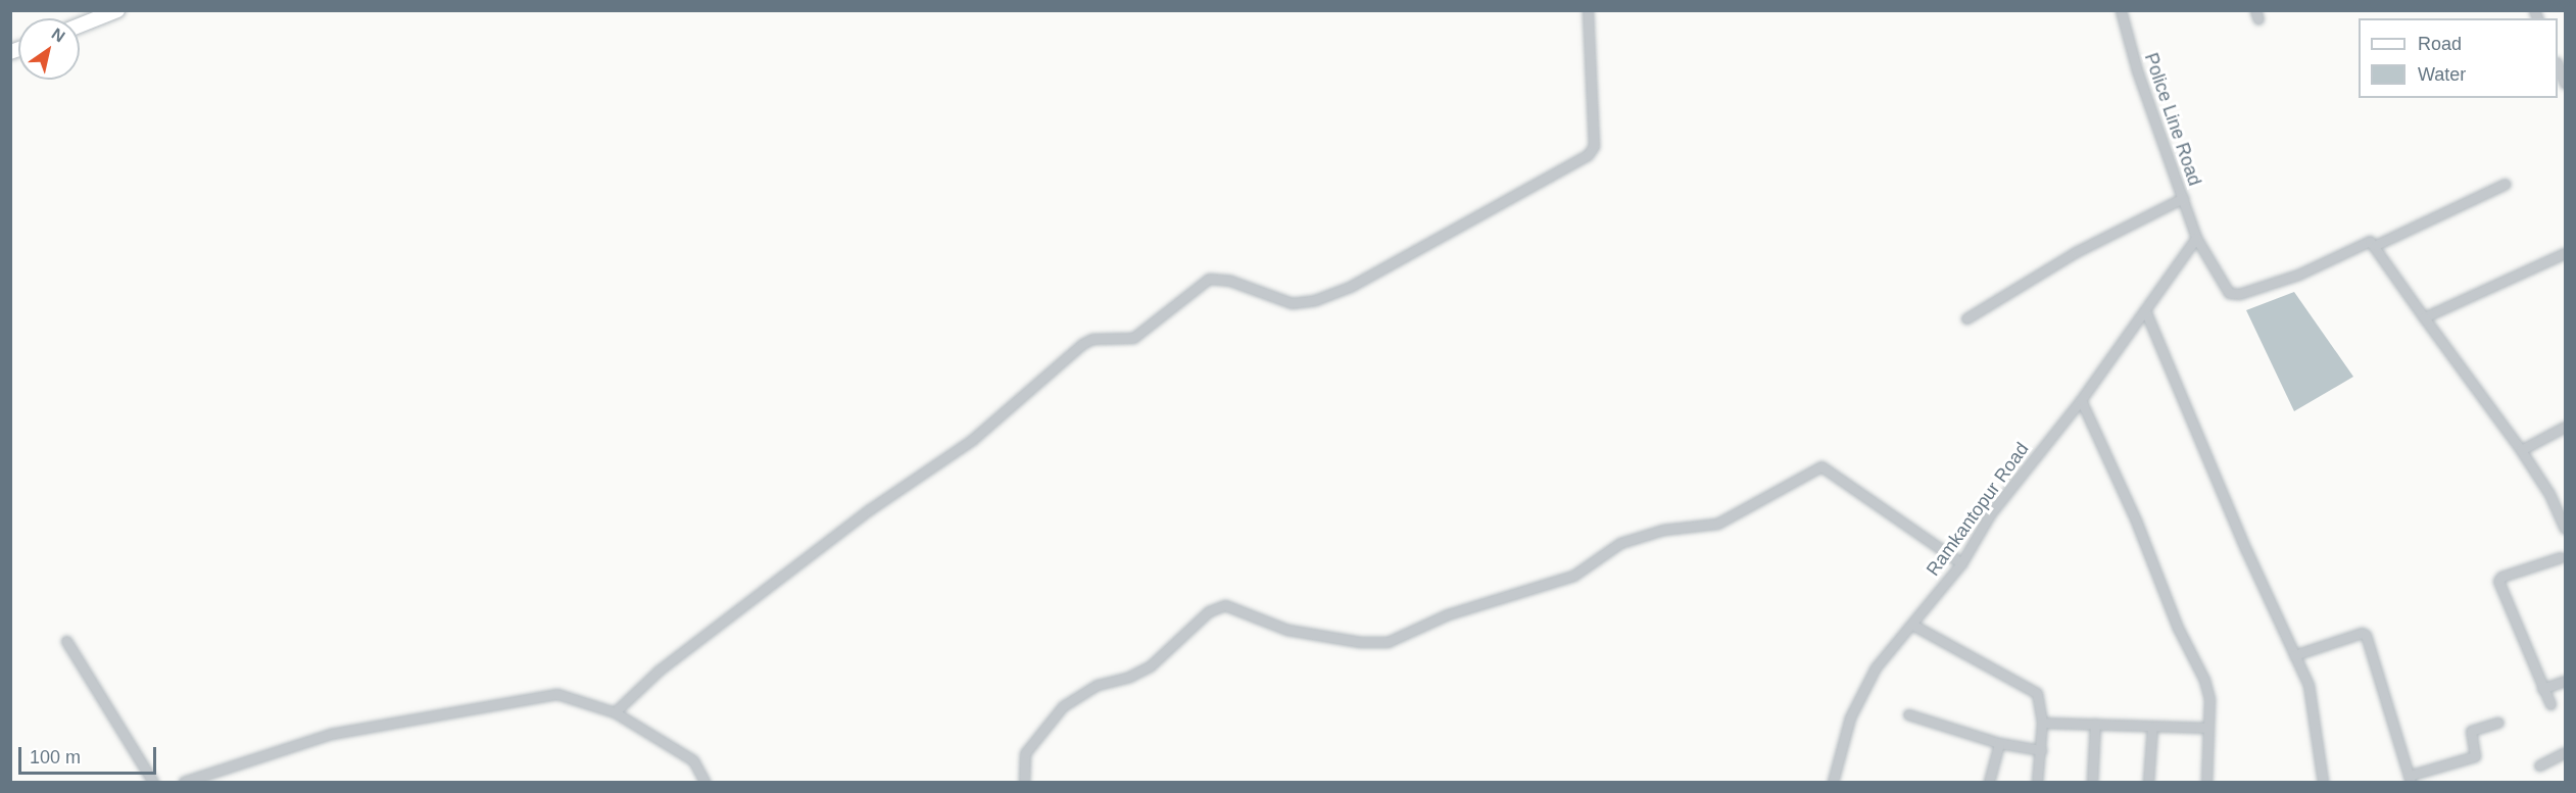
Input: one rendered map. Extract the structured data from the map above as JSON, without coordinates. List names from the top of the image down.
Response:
{
  "streets": {
    "street": ["Police Line Road", "Ramkantopur Road"]
  },
  "crossings": [
    ["Police Line Road", "Ramkantopur Road"]
  ],
  "legend": ["Road", "Water"],
  "scale_bar": "100 m",
  "north": "top right"
}
